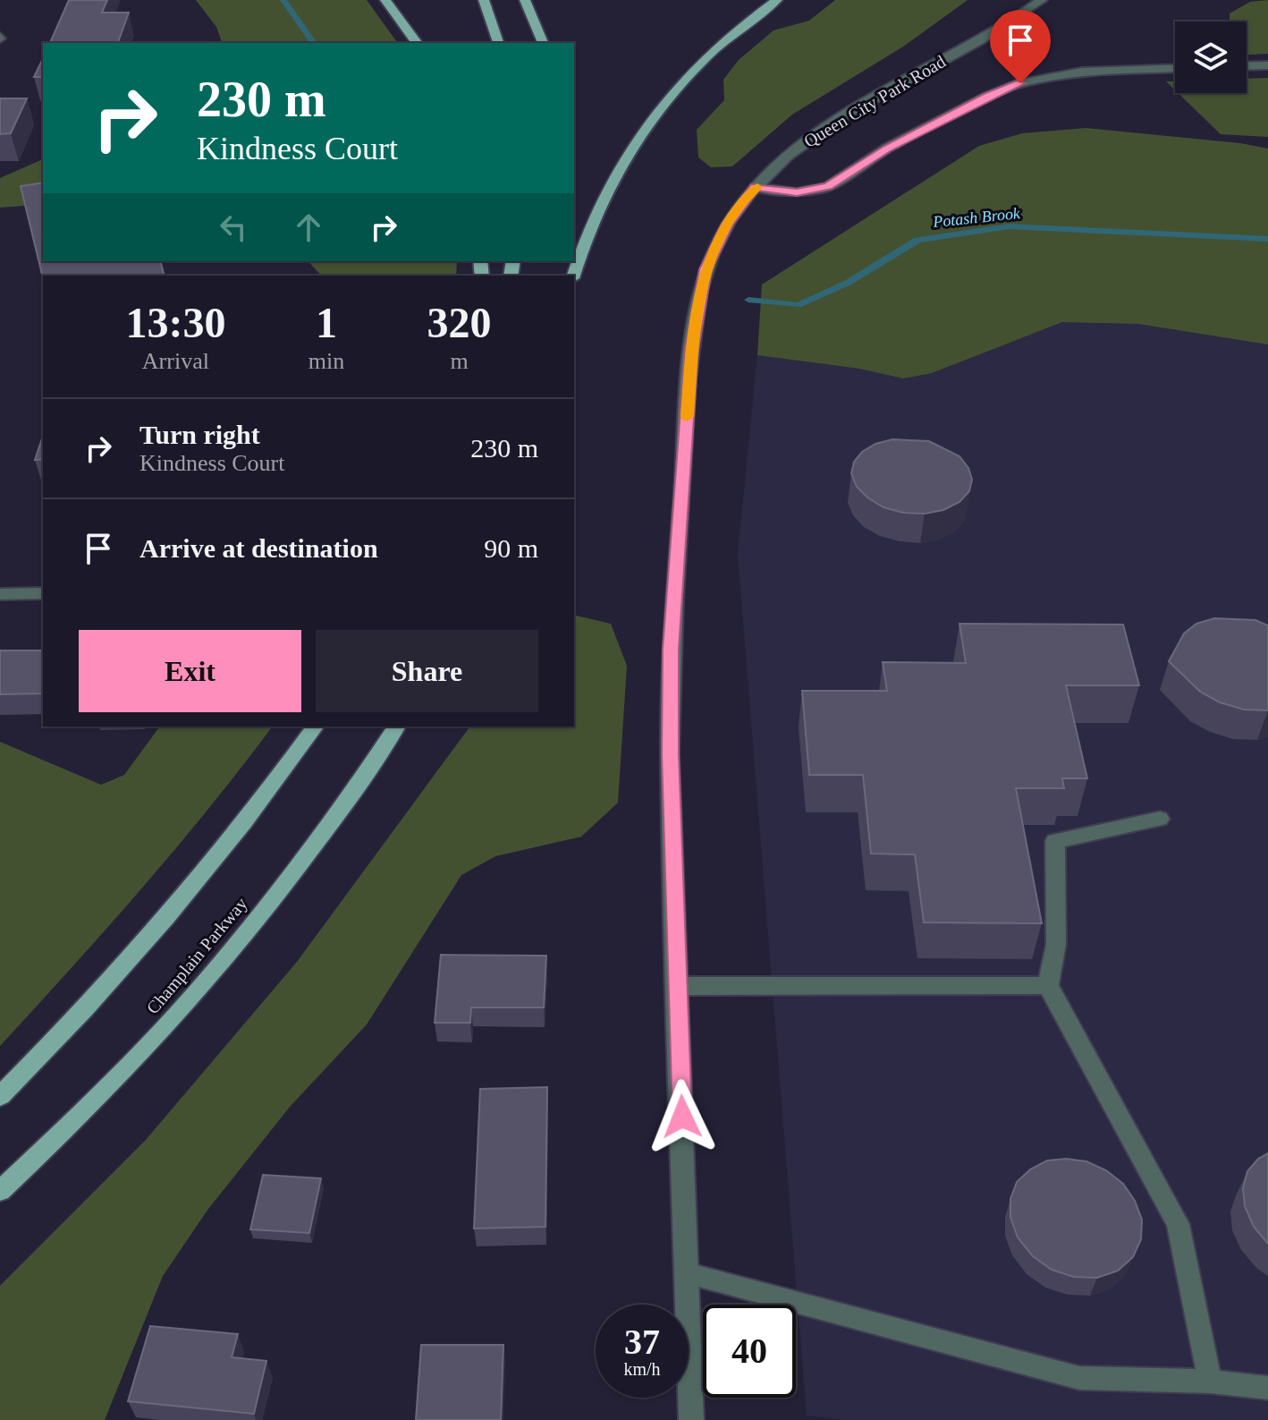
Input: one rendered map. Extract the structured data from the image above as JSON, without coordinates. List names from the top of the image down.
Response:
{
  "streets": {
    "main road": ["Champlain Parkway"],
    "street": ["Queen City Park Road"]
  },
  "water": ["Potash Brook"],
  "page": {
    "turn": ["230 m", "Kindness Court"],
    "eta": [
      "13:30",
      "Arrival",
      "1",
      "min",
      "320",
      "m"
    ],
    "list": [
      {
        "name": "Turn right",
        "note": "Kindness Court",
        "value": "230 m"
      },
      {
        "name": "Arrive at destination",
        "value": "90 m"
      }
    ],
    "buttons": ["Exit", "Share"],
    "speed": "37 km/h",
    "limit": "40"
  }
}
